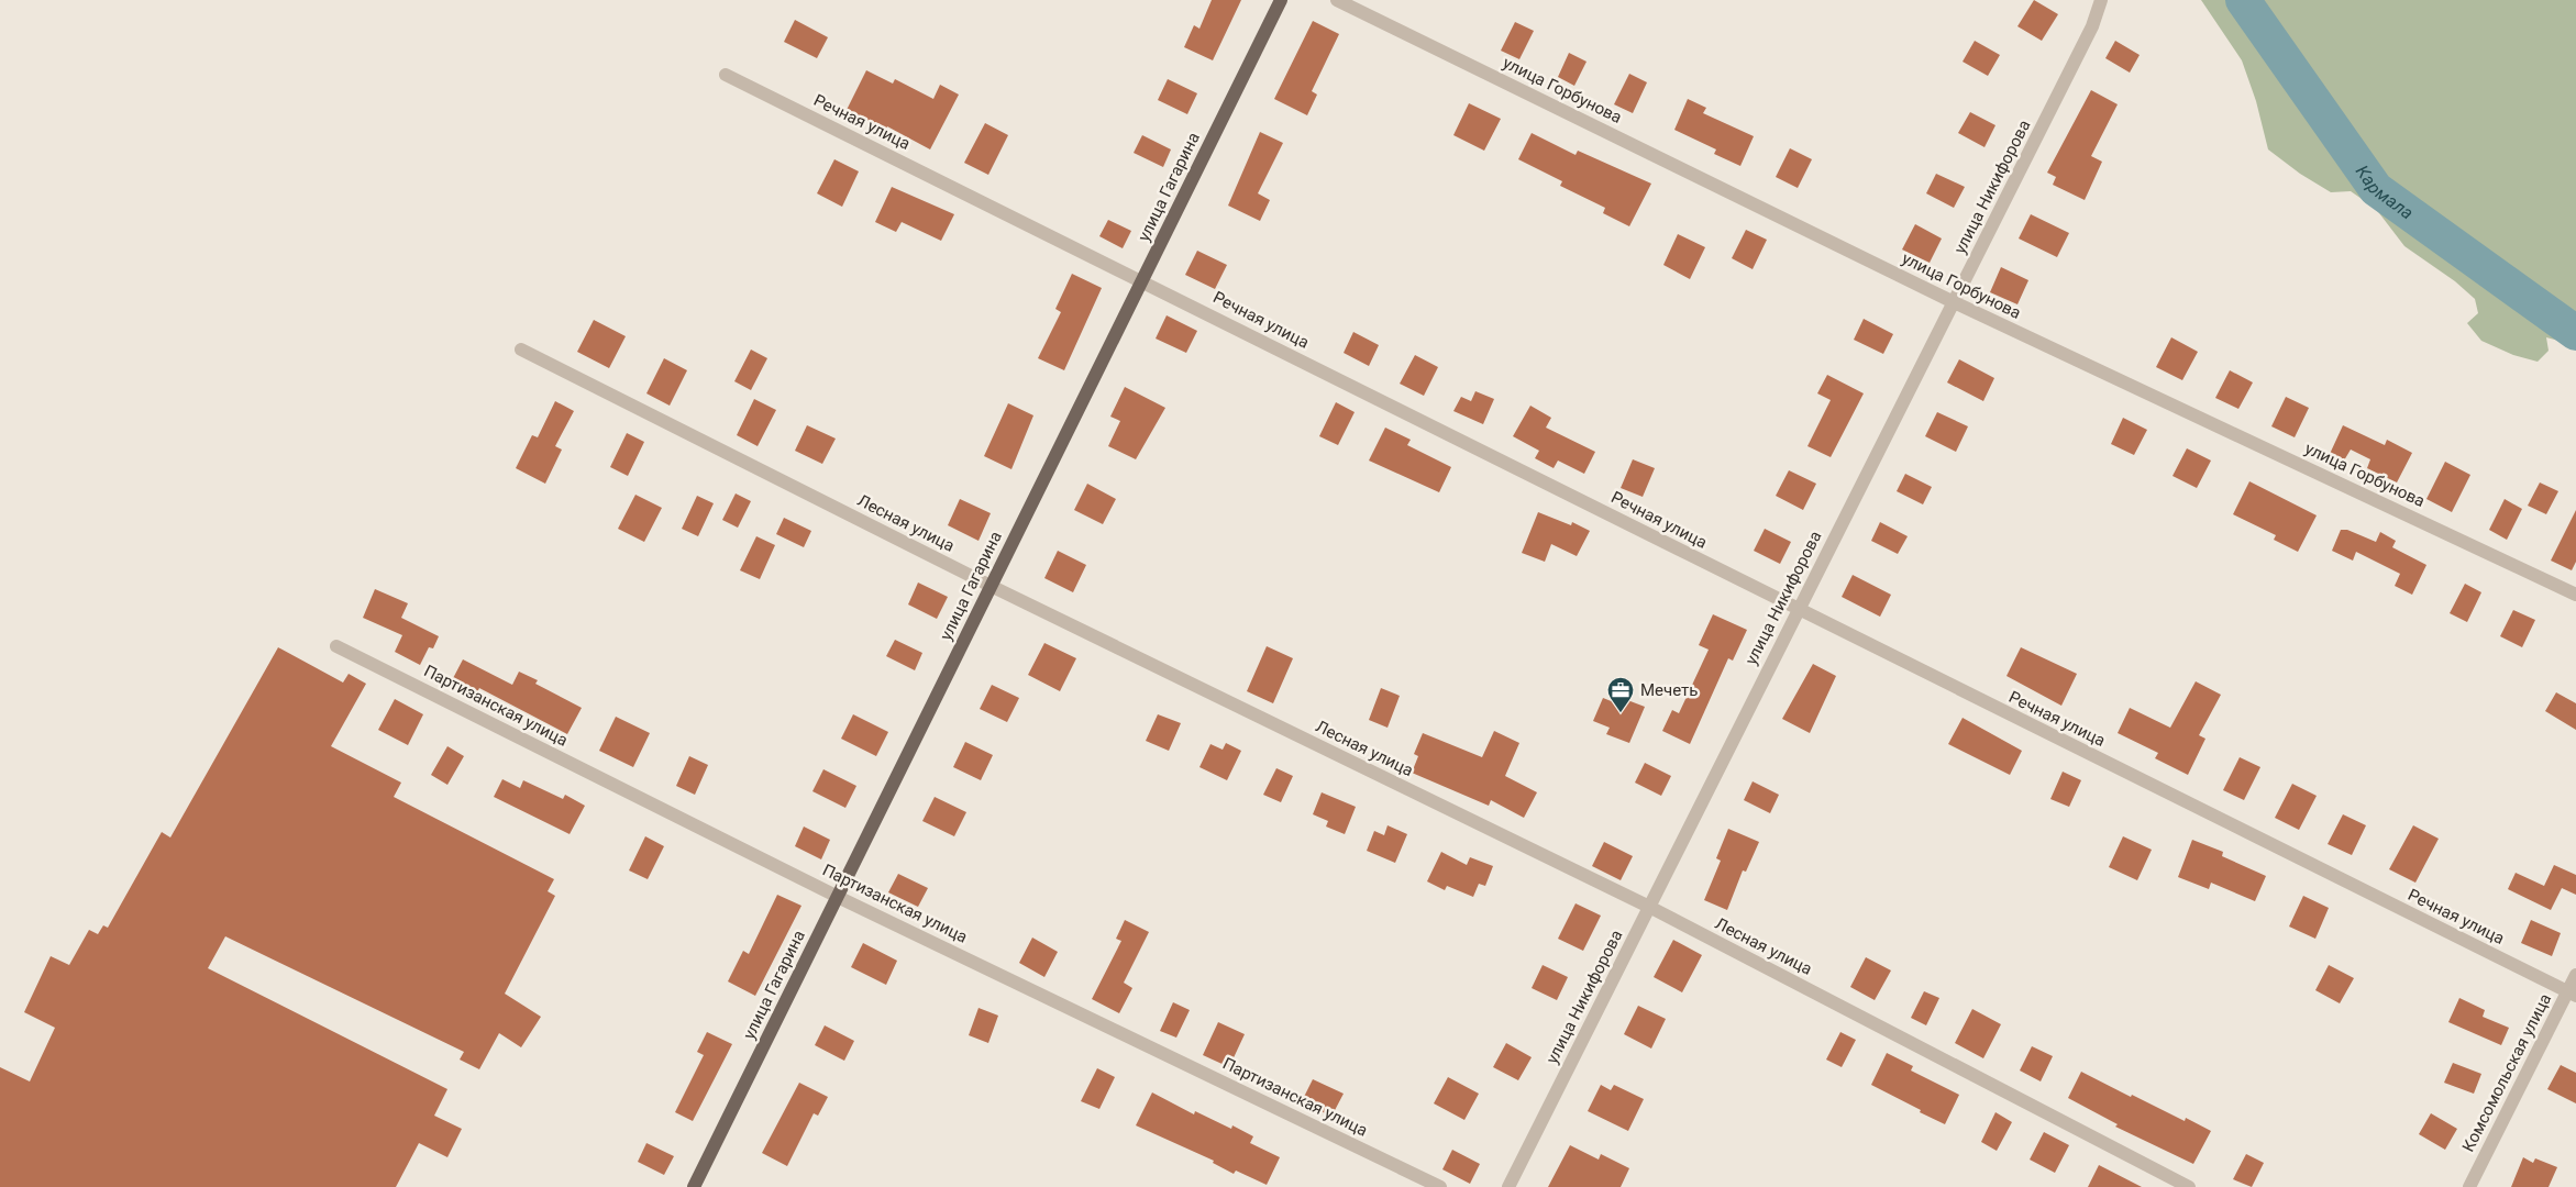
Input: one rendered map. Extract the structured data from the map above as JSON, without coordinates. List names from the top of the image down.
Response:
{
  "streets": {
    "main road": ["улица Гагарина"],
    "street": [
      "улица Горбунова",
      "Речная улица",
      "улица Никифорова",
      "Лесная улица",
      "Партизанская улица",
      "Комсомольская улица"
    ]
  },
  "crossings": [
    ["улица Горбунова", "улица Никифорова"],
    ["Речная улица", "улица Гагарина"],
    ["Речная улица", "улица Никифорова"],
    ["Речная улица", "Комсомольская улица"],
    ["улица Гагарина", "Лесная улица"],
    ["улица Гагарина", "Партизанская улица"],
    ["улица Никифорова", "Лесная улица"]
  ],
  "water": ["Кармала"],
  "places": {
    "office": ["Мечеть"]
  }
}
